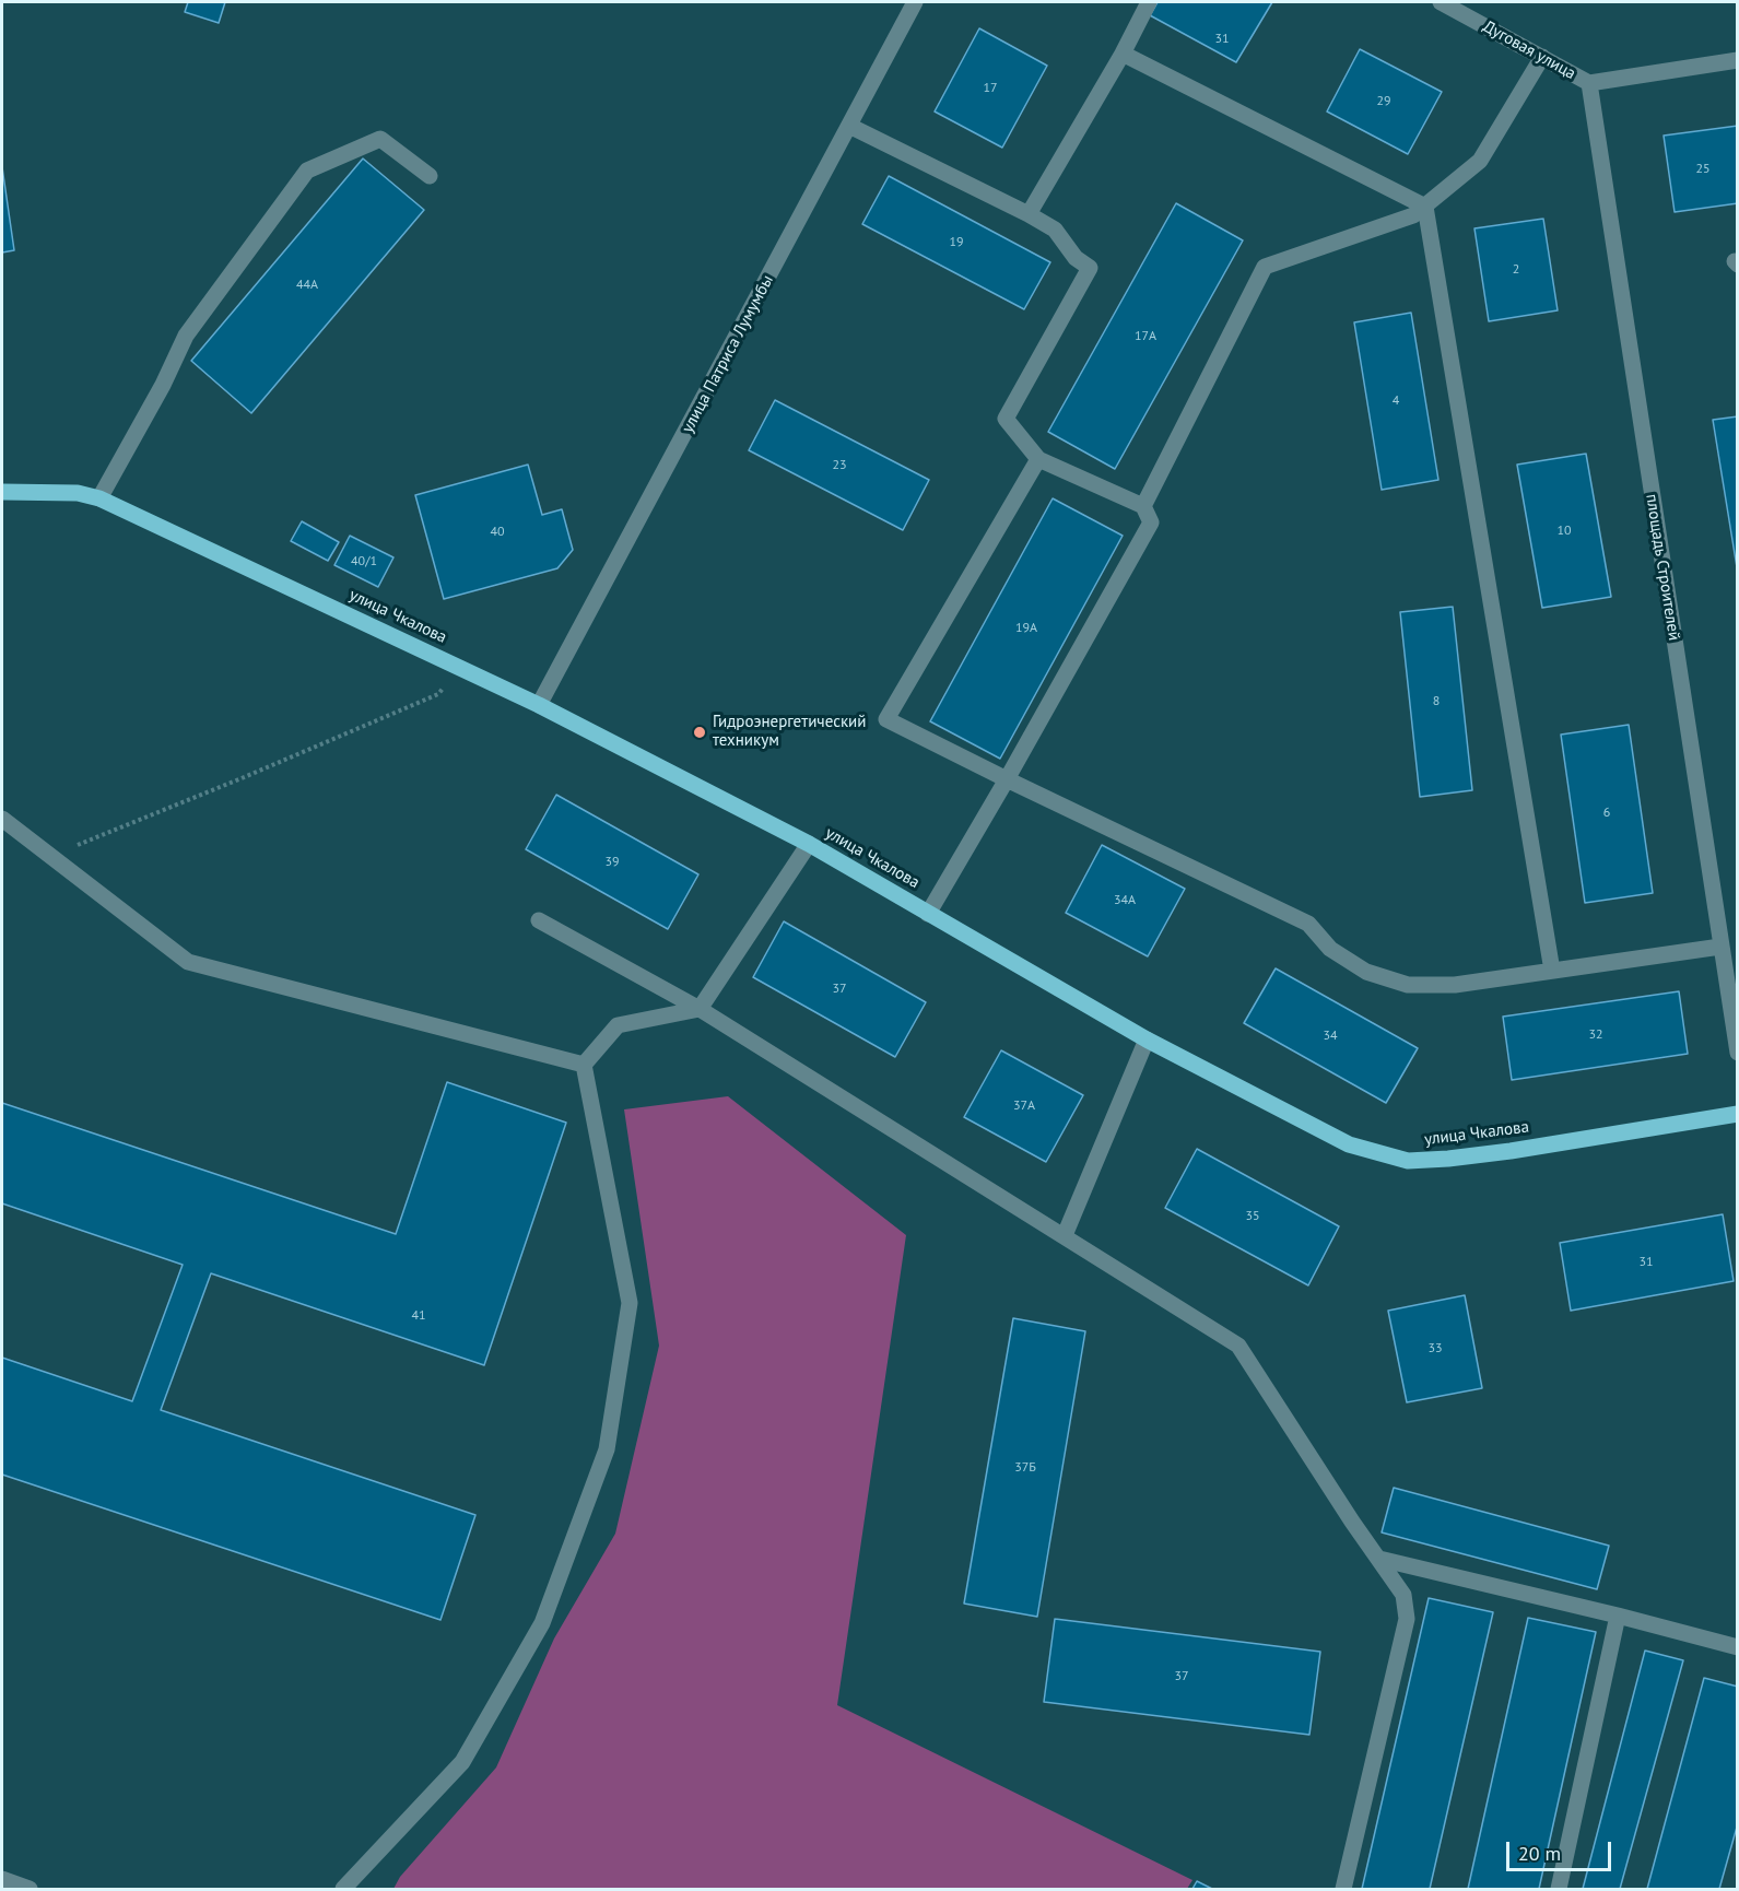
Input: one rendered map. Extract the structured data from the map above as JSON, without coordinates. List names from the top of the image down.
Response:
{
  "streets": {
    "main road": ["улица Чкалова"],
    "street": ["Дуговая улица", "улица Патриса Лумумбы", "площадь Строителей"]
  },
  "crossings": [
    ["Дуговая улица", "площадь Строителей"],
    ["улица Патриса Лумумбы", "улица Чкалова"]
  ],
  "places": ["Гидроэнергетический техникум"],
  "house_numbers": [
    "31",
    "17",
    "29",
    "25",
    "19",
    "2",
    "44А",
    "17А",
    "4",
    "23",
    "10",
    "40",
    "40/1",
    "19А",
    "8",
    "6",
    "39",
    "34А",
    "37",
    "32",
    "34",
    "37А",
    "35",
    "31",
    "41",
    "33",
    "37Б",
    "37"
  ],
  "scale_bar": "20 m"
}
